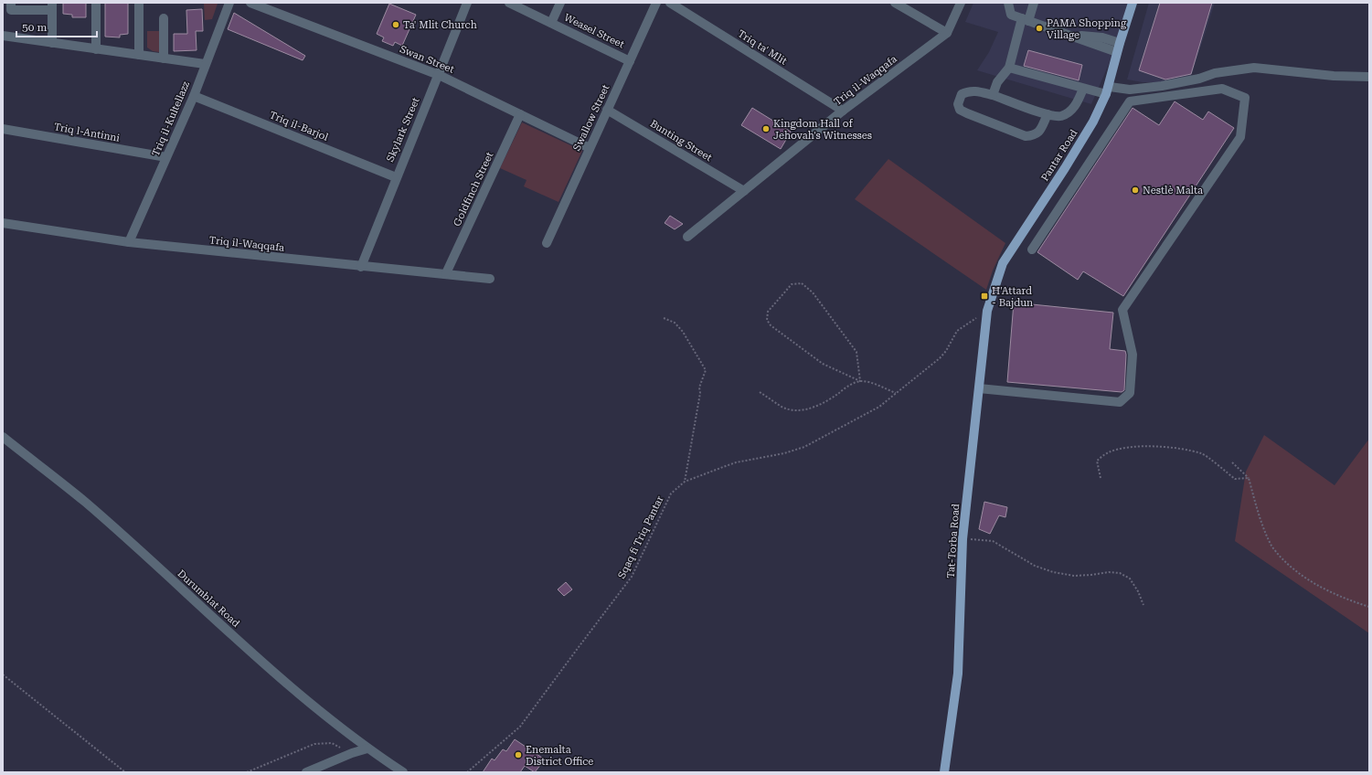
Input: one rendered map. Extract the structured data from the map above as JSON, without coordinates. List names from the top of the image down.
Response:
{
  "streets": {
    "main road": ["Pantar Road", "Tat-Torba Road"],
    "street": [
      "Weasel Street",
      "Triq ta' Mlit",
      "Swan Street",
      "Triq il-Waqqafa",
      "Swallow Street",
      "Triq il-Kultellazz",
      "Triq il-Barjol",
      "Skylark Street",
      "Triq l-Antinni",
      "Bunting Street",
      "Goldfinch Street",
      "Durumblat Road"
    ],
    "path": ["Sqaq fi Triq Pantar"]
  },
  "crossings": [
    ["Weasel Street", "Swallow Street"],
    ["Triq ta' Mlit", "Triq il-Waqqafa"],
    ["Swan Street", "Swallow Street"],
    ["Swan Street", "Skylark Street"],
    ["Swan Street", "Goldfinch Street"],
    ["Triq il-Waqqafa", "Triq il-Kultellazz"],
    ["Triq il-Waqqafa", "Skylark Street"],
    ["Triq il-Waqqafa", "Bunting Street"],
    ["Triq il-Waqqafa", "Goldfinch Street"],
    ["Swallow Street", "Bunting Street"],
    ["Triq il-Kultellazz", "Triq il-Barjol"],
    ["Triq il-Kultellazz", "Triq l-Antinni"],
    ["Triq il-Barjol", "Skylark Street"],
    ["Pantar Road", "Sqaq fi Triq Pantar"],
    ["Pantar Road", "Tat-Torba Road"],
    ["Sqaq fi Triq Pantar", "Tat-Torba Road"]
  ],
  "places": {
    "other": [
      "Ta' Mlit Church",
      "PAMA Shopping Village",
      "Kingdom Hall of Jehovah's Witnesses",
      "Nestlè Malta",
      "Enemalta District Office"
    ],
    "transit": ["Ħ'Attard - Bajdun"]
  },
  "scale_bar": "50 m"
}
